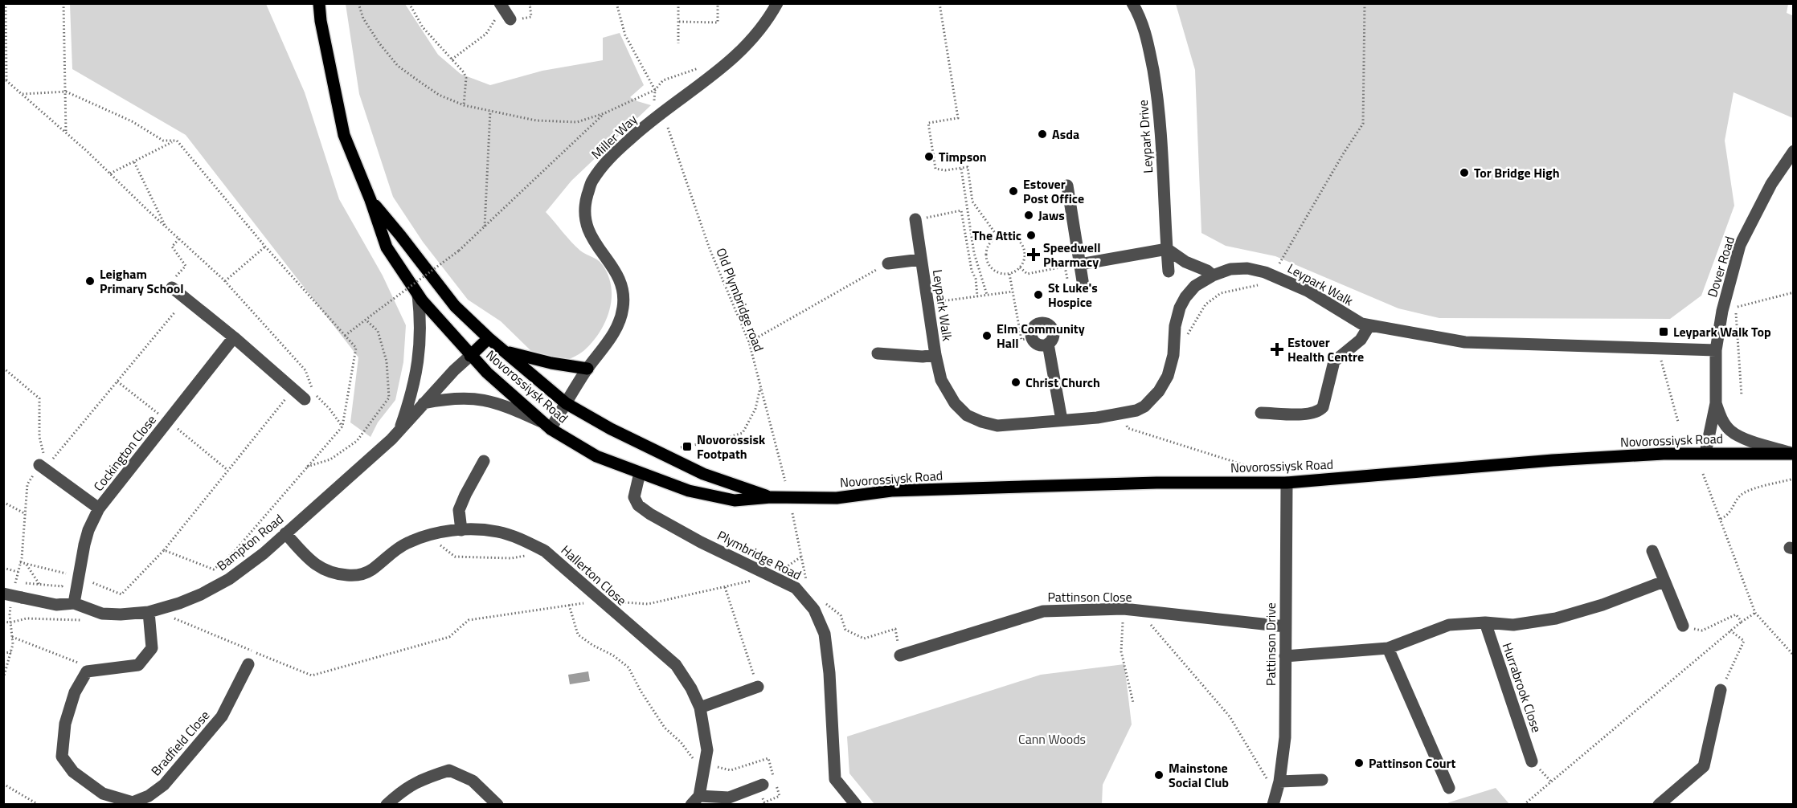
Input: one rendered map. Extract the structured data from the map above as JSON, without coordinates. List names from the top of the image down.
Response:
{
  "streets": {
    "main road": ["Novorossiysk Road"],
    "street": [
      "Miller Way",
      "Leypark Drive",
      "Dover Road",
      "Leypark Walk",
      "Cockington Close",
      "Bampton Road",
      "Plymbridge Road",
      "Hallerton Close",
      "Pattinson Close",
      "Pattinson Drive",
      "Hurrabrook Close",
      "Bradfield Close"
    ],
    "path": ["Old Plymbridge road"]
  },
  "crossings": [
    ["Miller Way", "Novorossiysk Road"],
    ["Dover Road", "Leypark Walk"],
    ["Dover Road", "Novorossiysk Road"],
    ["Novorossiysk Road", "Bampton Road"],
    ["Novorossiysk Road", "Plymbridge Road"],
    ["Novorossiysk Road", "Pattinson Drive"],
    ["Cockington Close", "Bampton Road"],
    ["Bampton Road", "Hallerton Close"],
    ["Pattinson Close", "Pattinson Drive"]
  ],
  "parks": ["Cann Woods"],
  "places": {
    "other": [
      "Asda",
      "Timpson",
      "Tor Bridge High",
      "Estover Post Office",
      "Jaws",
      "The Attic",
      "Leigham Primary School",
      "St Luke's Hospice",
      "Elm Community Hall",
      "Christ Church",
      "Pattinson Court",
      "Mainstone Social Club"
    ],
    "health": ["Speedwell Pharmacy", "Estover Health Centre"],
    "transit": ["Leypark Walk Top", "Novorossisk Footpath"]
  }
}
